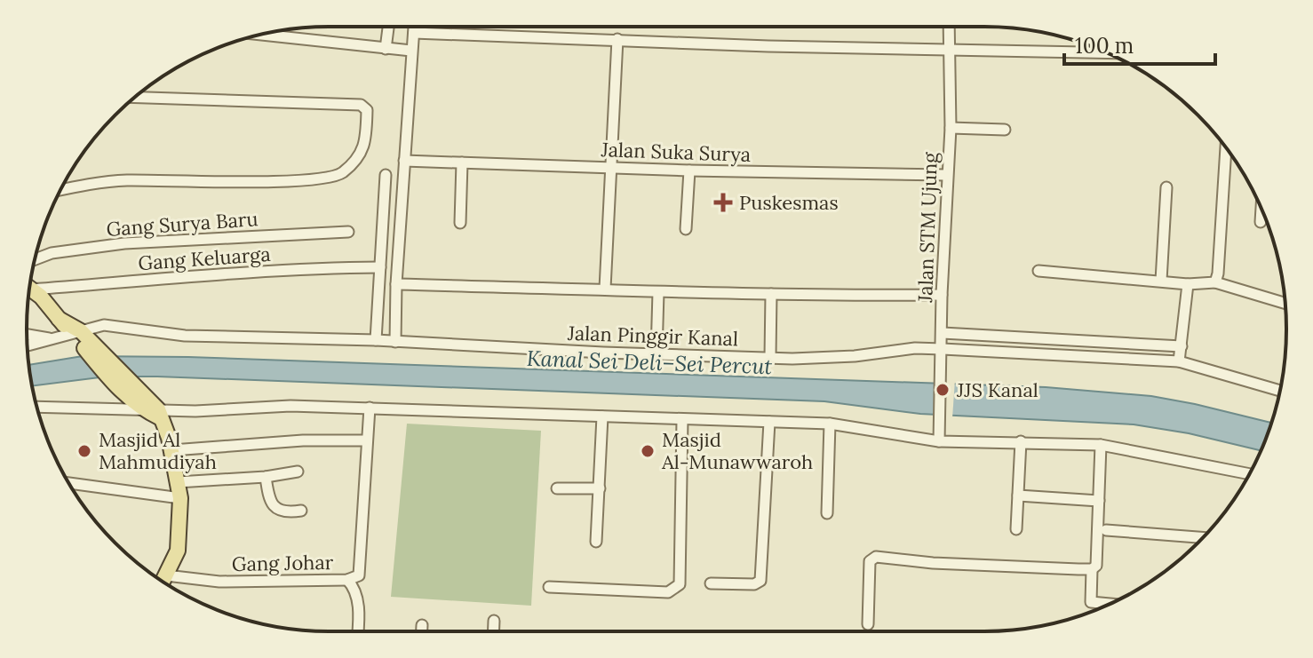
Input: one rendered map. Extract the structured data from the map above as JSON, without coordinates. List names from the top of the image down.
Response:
{
  "streets": {
    "street": [
      "Jalan Suka Surya",
      "Gang Surya Baru",
      "Jalan STM Ujung",
      "Gang Keluarga",
      "Jalan Pinggir Kanal",
      "Gang Johar"
    ]
  },
  "crossings": [
    ["Jalan Suka Surya", "Jalan STM Ujung"],
    ["Jalan STM Ujung", "Jalan Pinggir Kanal"]
  ],
  "water": ["Kanal Sei Deli–Sei Percut"],
  "places": {
    "health": ["Puskesmas"],
    "other": ["JJS Kanal", "Masjid Al Mahmudiyah", "Masjid Al-Munawwaroh"]
  },
  "scale_bar": "100 m"
}
